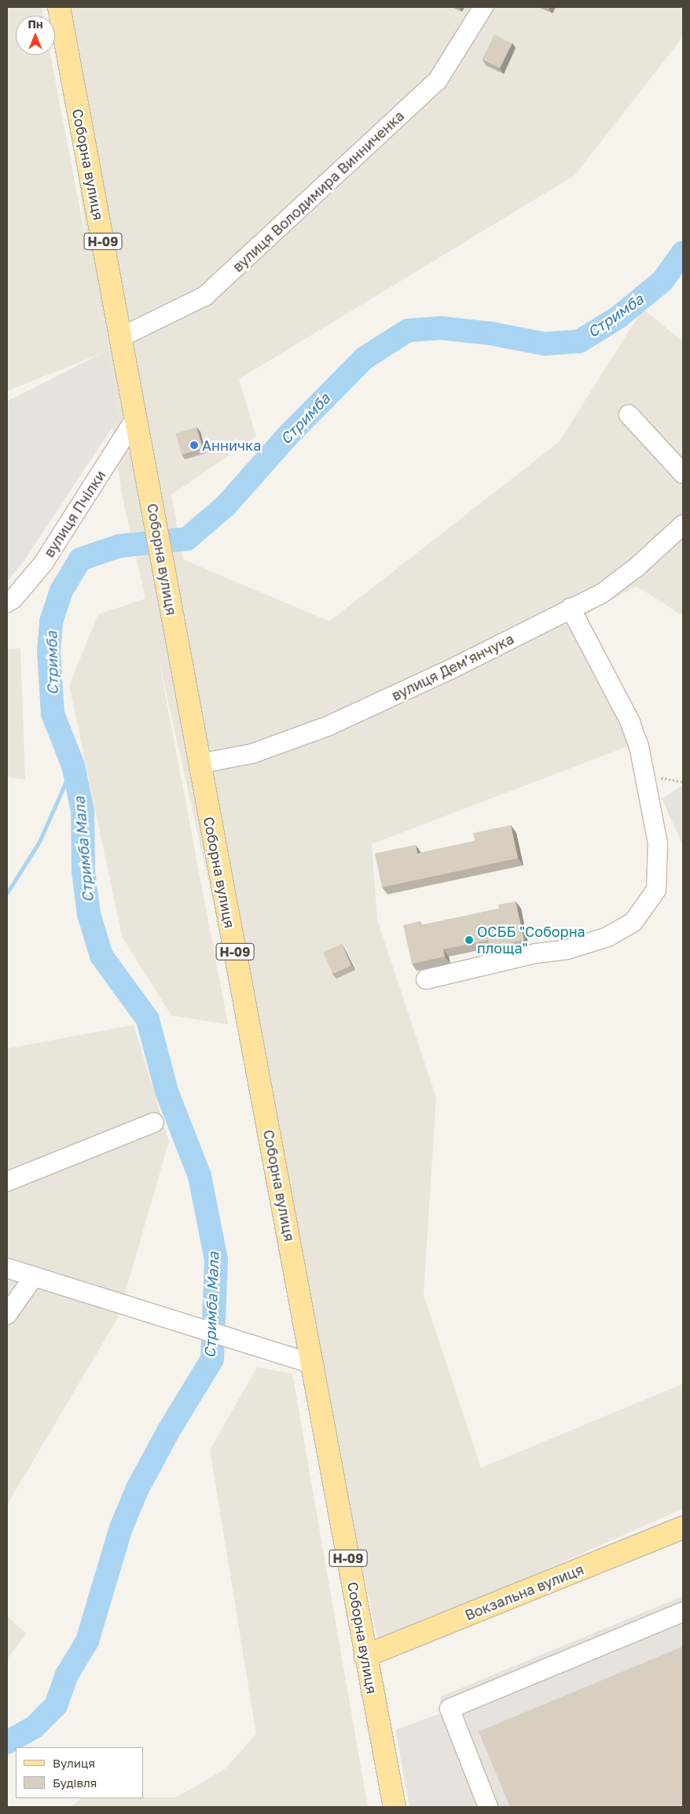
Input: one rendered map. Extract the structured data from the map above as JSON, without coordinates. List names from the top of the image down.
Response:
{
  "streets": {
    "main road": ["Соборна вулиця", "Н-09", "Вокзальна вулиця"],
    "street": ["вулиця Володимира Винниченка", "вулиця Пчілки", "вулиця Демʼянчука"]
  },
  "crossings": [
    ["Соборна вулиця", "вулиця Володимира Винниченка"],
    ["Соборна вулиця", "вулиця Пчілки"],
    ["Соборна вулиця", "вулиця Демʼянчука"],
    ["Соборна вулиця", "Вокзальна вулиця"]
  ],
  "water": ["Стримба", "Стримба Мала"],
  "places": ["Анничка", "ОСББ \"Соборна площа\""],
  "legend": ["Вулиця", "Будівля"],
  "north": "top"
}
